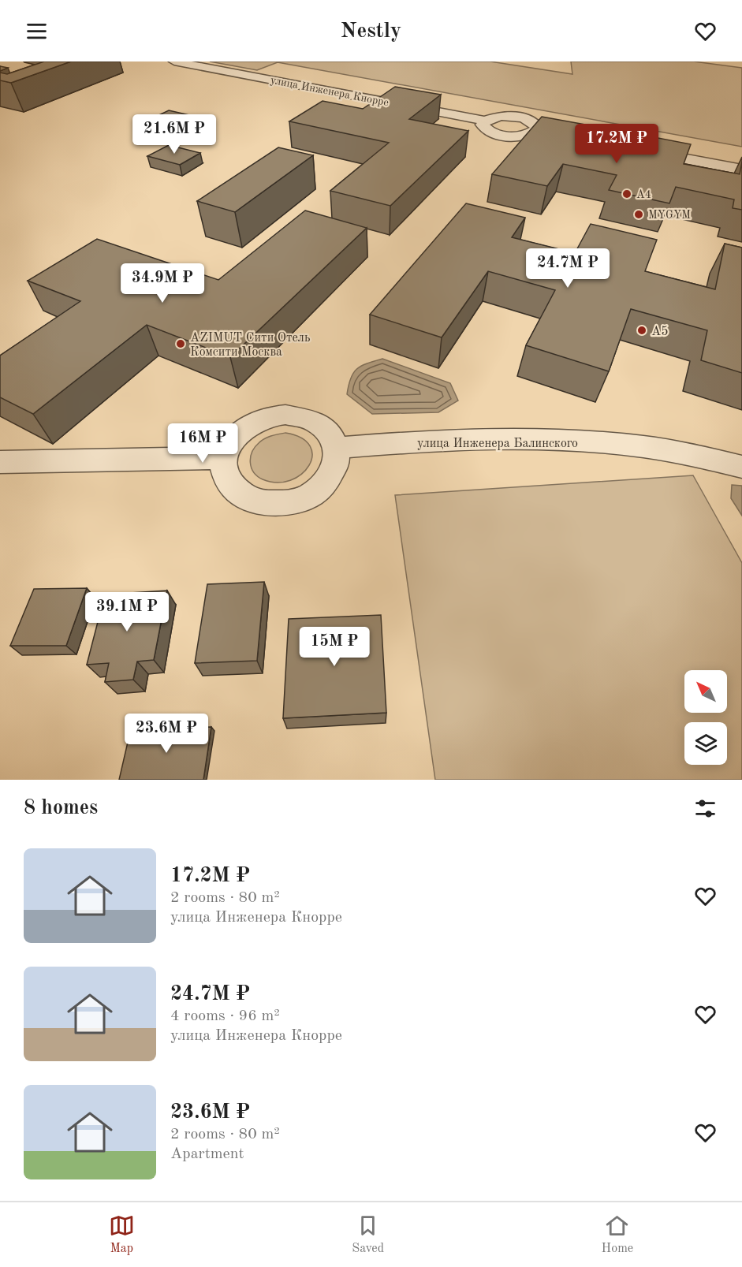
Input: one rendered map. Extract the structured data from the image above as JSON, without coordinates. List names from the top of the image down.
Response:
{
  "streets": {
    "street": ["улица Инженера Кнорре", "улица Инженера Балинского"]
  },
  "places": [
    "А4",
    "MYGYM",
    "А5",
    "AZIMUT Сити Отель Комсити Москва"
  ],
  "north": "top left",
  "page": {
    "header": "Nestly",
    "price": [
      "21.6M ₽",
      "17.2M ₽",
      "24.7M ₽",
      "34.9M ₽",
      "16M ₽",
      "39.1M ₽",
      "15M ₽",
      "23.6M ₽"
    ],
    "heading": "8 homes",
    "list": [
      {
        "name": "17.2M ₽",
        "note": "2 rooms · 80 m² · улица Инженера Кнорре"
      },
      {
        "name": "24.7M ₽",
        "note": "4 rooms · 96 m² · улица Инженера Кнорре"
      },
      {
        "name": "23.6M ₽",
        "note": "2 rooms · 80 m² · Apartment"
      }
    ],
    "tabs": ["Map", "Saved", "Home"]
  }
}
